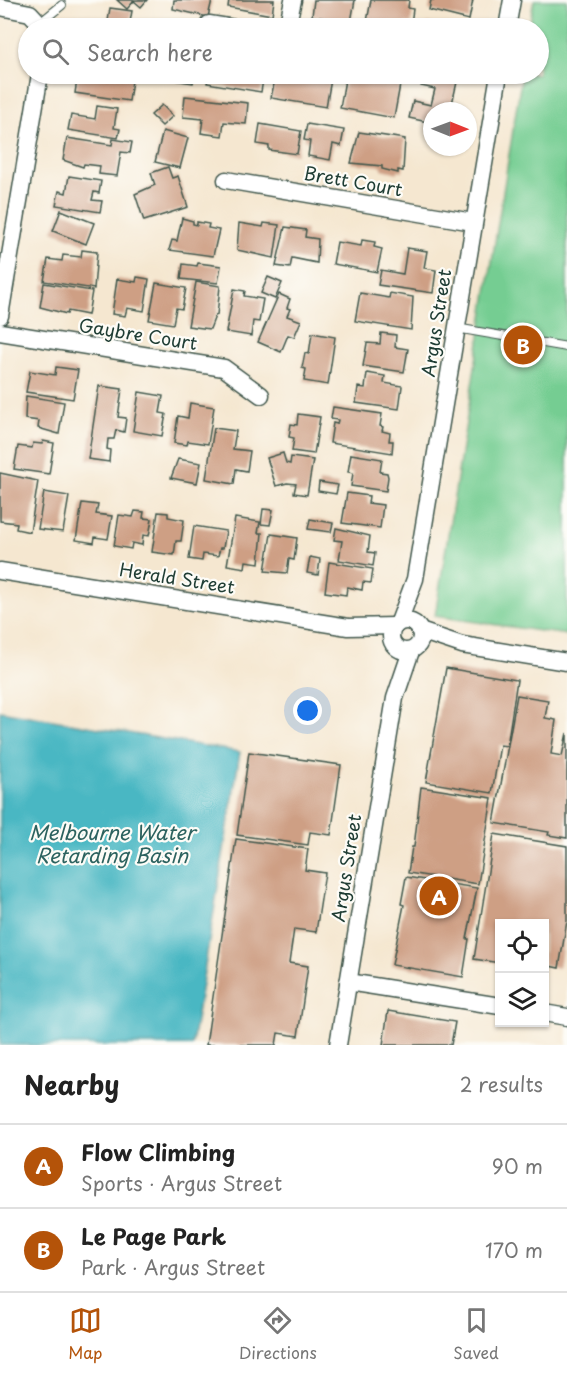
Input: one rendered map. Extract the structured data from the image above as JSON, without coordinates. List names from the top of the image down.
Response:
{
  "streets": {
    "street": [
      "Brett Court",
      "Argus Street",
      "Gaybre Court",
      "Herald Street"
    ]
  },
  "crossings": [
    ["Brett Court", "Argus Street"],
    ["Argus Street", "Herald Street"]
  ],
  "water": ["Melbourne Water Retarding Basin"],
  "north": "right",
  "page": {
    "search": "Search here",
    "pins": ["B", "A"],
    "heading": ["Nearby", "2 results"],
    "list": [
      {
        "mark": "A",
        "name": "Flow Climbing",
        "note": "Sports · Argus Street",
        "value": "90 m"
      },
      {
        "mark": "B",
        "name": "Le Page Park",
        "note": "Park · Argus Street",
        "value": "170 m"
      }
    ],
    "nav": ["Map", "Directions", "Saved"]
  }
}
